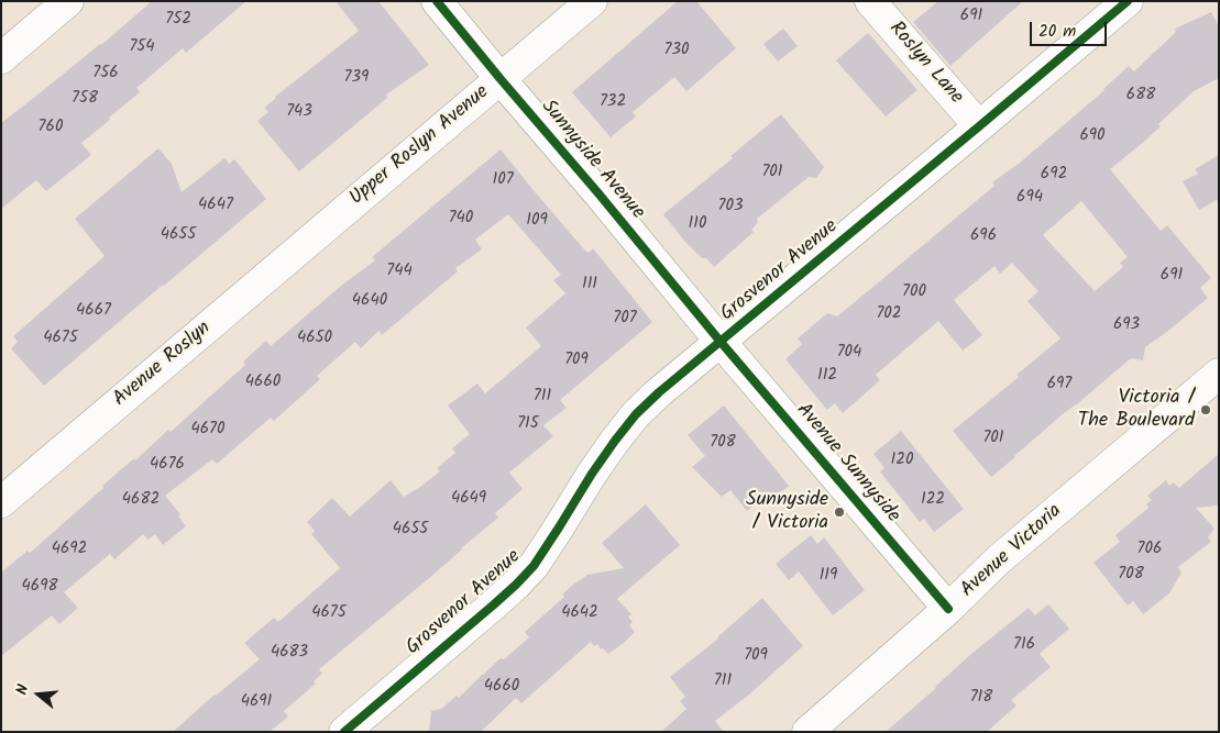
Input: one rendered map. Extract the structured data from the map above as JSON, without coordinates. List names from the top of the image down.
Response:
{
  "streets": {
    "street": [
      "Roslyn Lane",
      "Upper Roslyn Avenue",
      "Sunnyside Avenue",
      "Grosvenor Avenue",
      "Avenue Roslyn",
      "Avenue Sunnyside",
      "Avenue Victoria"
    ]
  },
  "crossings": [
    ["Roslyn Lane", "Grosvenor Avenue"],
    ["Upper Roslyn Avenue", "Sunnyside Avenue"],
    ["Upper Roslyn Avenue", "Avenue Roslyn"],
    ["Sunnyside Avenue", "Grosvenor Avenue"],
    ["Sunnyside Avenue", "Avenue Sunnyside"],
    ["Grosvenor Avenue", "Avenue Sunnyside"],
    ["Avenue Sunnyside", "Avenue Victoria"]
  ],
  "places": ["Victoria / The Boulevard", "Sunnyside / Victoria"],
  "house_numbers": [
    "691",
    "752",
    "754",
    "730",
    "756",
    "739",
    "688",
    "758",
    "732",
    "743",
    "760",
    "690",
    "701",
    "692",
    "107",
    "694",
    "4647",
    "703",
    "740",
    "109",
    "110",
    "4655",
    "696",
    "744",
    "691",
    "111",
    "700",
    "4640",
    "4667",
    "702",
    "707",
    "693",
    "4675",
    "4650",
    "704",
    "709",
    "112",
    "4660",
    "697",
    "711",
    "715",
    "4670",
    "701",
    "708",
    "120",
    "4676",
    "4649",
    "4682",
    "122",
    "4655",
    "4692",
    "706",
    "708",
    "119",
    "4698",
    "4675",
    "4642",
    "716",
    "4683",
    "709",
    "711",
    "4660",
    "718",
    "4691"
  ],
  "scale_bar": "20 m",
  "north": "left"
}
